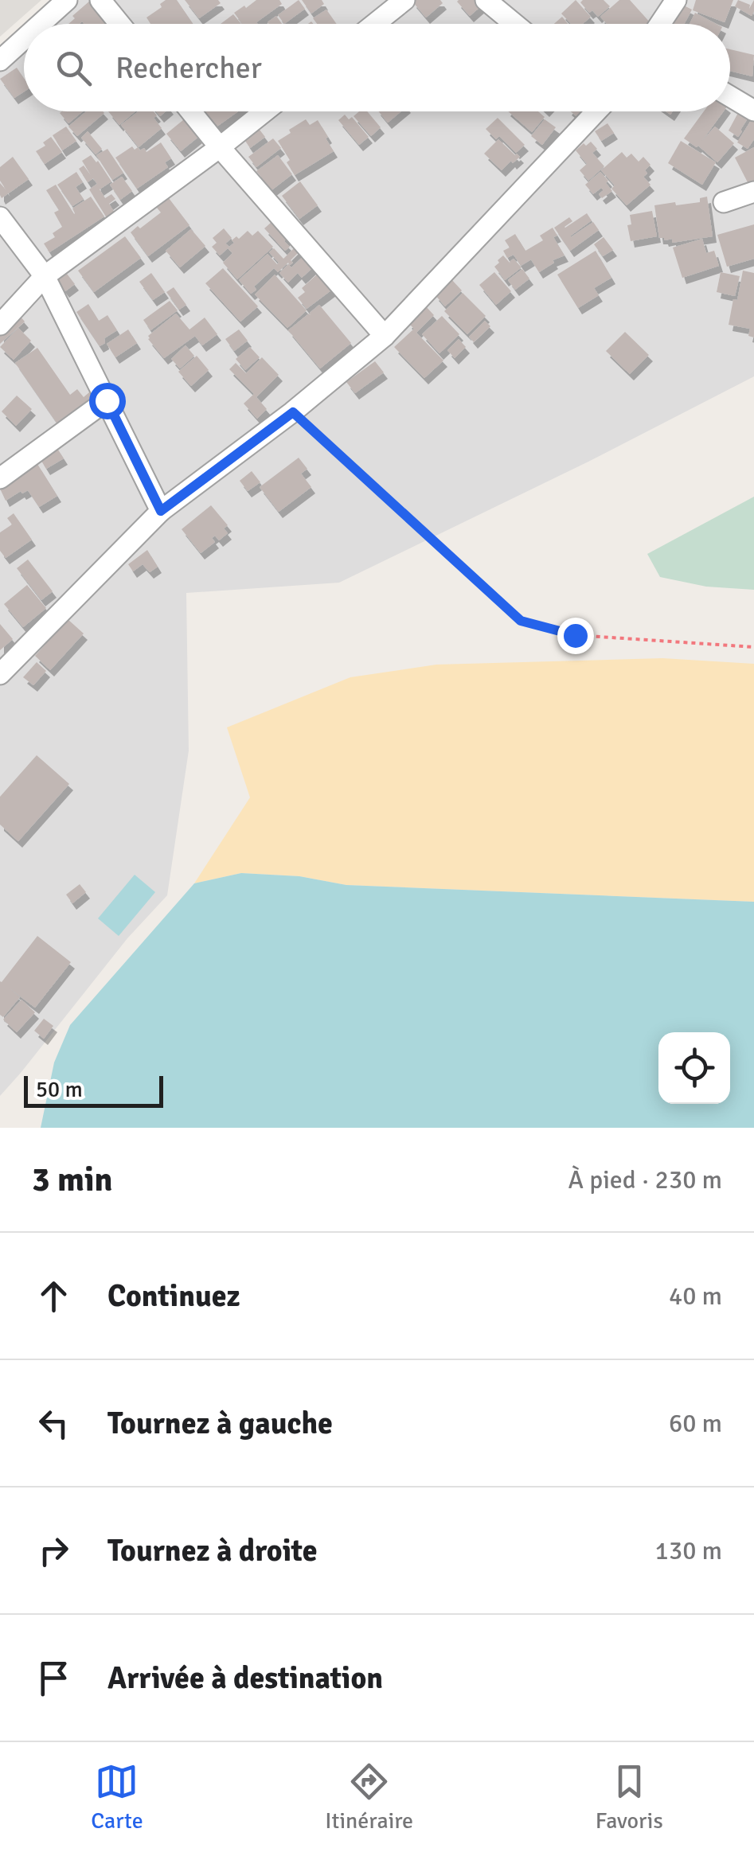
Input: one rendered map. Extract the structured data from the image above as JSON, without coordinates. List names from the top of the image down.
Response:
{
  "scale_bar": "50 m",
  "page": {
    "search": "Rechercher",
    "scale": "50 m",
    "heading": ["3 min", "À pied · 230 m"],
    "list": [
      ["Continuez", "40 m"],
      ["Tournez à gauche", "60 m"],
      ["Tournez à droite", "130 m"],
      "Arrivée à destination"
    ],
    "nav": ["Carte", "Itinéraire", "Favoris"]
  }
}
